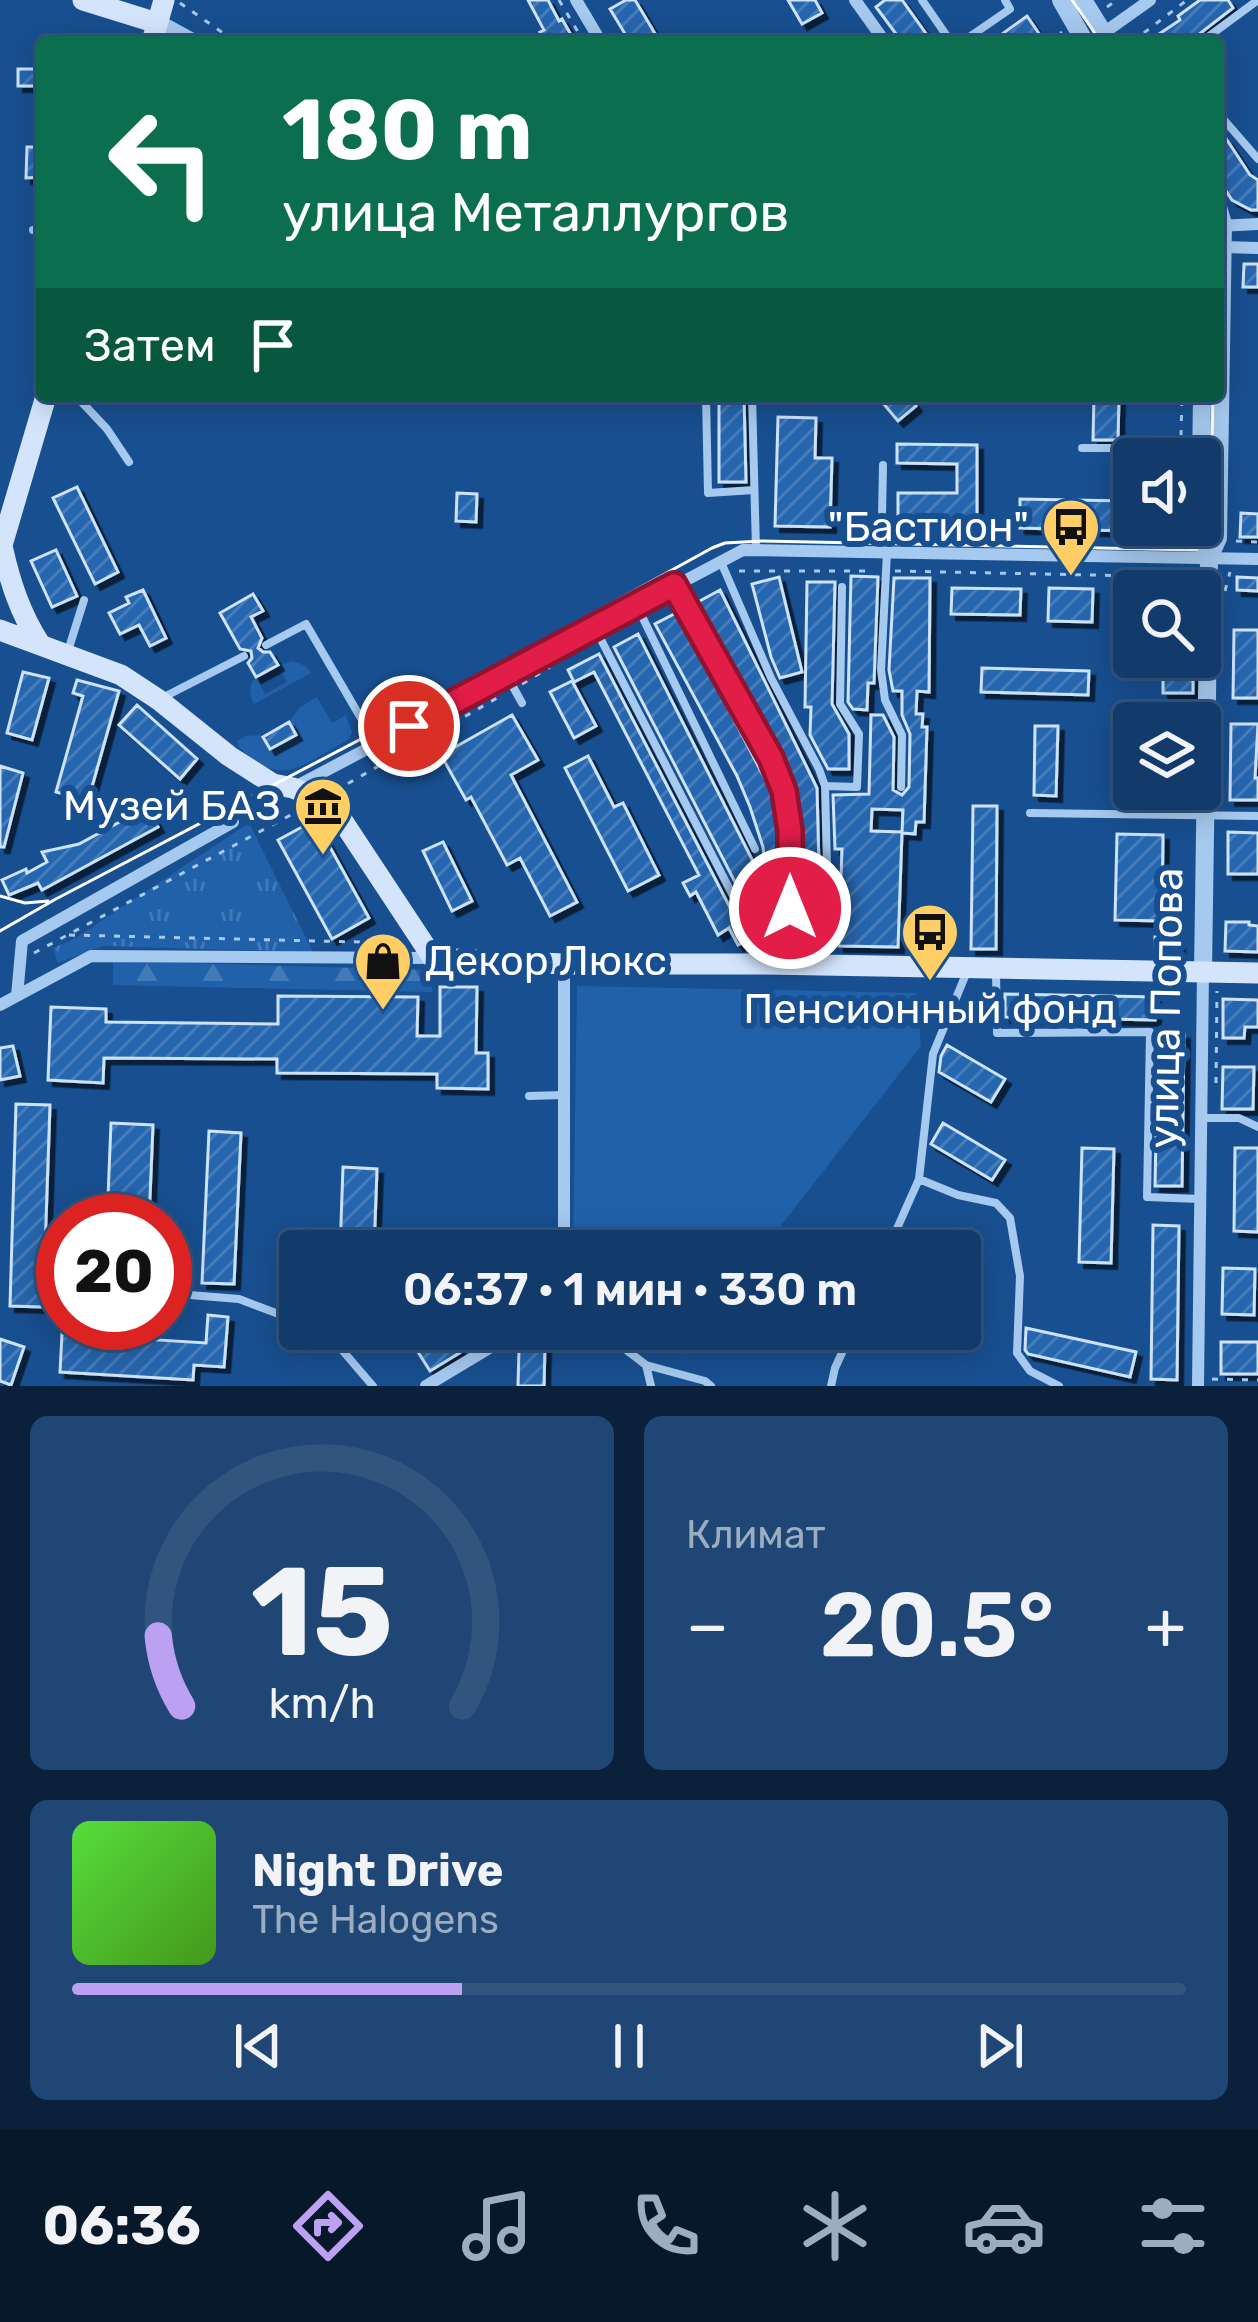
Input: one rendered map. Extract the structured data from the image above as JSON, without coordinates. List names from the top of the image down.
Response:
{
  "streets": {
    "street": ["улица Попова"]
  },
  "places": {
    "bus stop": ["\"Бастион\"", "Пенсионный фонд"],
    "museum": ["Музей БАЗ"],
    "shop": ["Декор Люкс"]
  },
  "page": {
    "turn": ["180 m", "улица Металлургов"],
    "then": "Затем",
    "limit": "20",
    "trip": "06:37 · 1 мин · 330 m",
    "tile": "Климат",
    "heat": ["−", "20.5°", "+"],
    "song": ["Night Drive", "The Halogens"],
    "tabs": "06:36",
    "gauge": ["15", "km/h"]
  }
}
